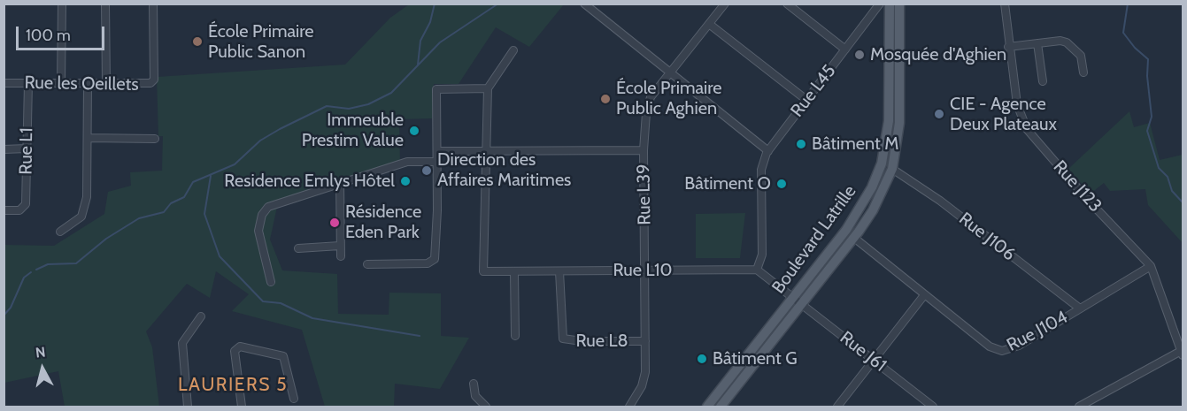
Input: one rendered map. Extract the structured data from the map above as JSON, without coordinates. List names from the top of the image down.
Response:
{
  "streets": {
    "main road": ["Boulevard Latrille"],
    "street": [
      "Rue les Oeillets",
      "Rue L45",
      "Rue L1",
      "Rue J123",
      "Rue L39",
      "Rue J106",
      "Rue L10",
      "Rue J104",
      "Rue L8",
      "Rue J61"
    ]
  },
  "crossings": [
    ["Rue les Oeillets", "Rue L1"],
    ["Rue J123", "Rue J104"],
    ["Rue L39", "Rue L10"],
    ["Rue L39", "Rue L8"],
    ["Rue J106", "Boulevard Latrille"],
    ["Rue J106", "Rue J104"],
    ["Boulevard Latrille", "Rue J104"],
    ["Boulevard Latrille", "Rue J61"],
    ["Rue L10", "Rue L8"]
  ],
  "districts": ["LAURIERS 5"],
  "places": [
    "École Primaire Public Sanon",
    "Mosquée d'Aghien",
    "École Primaire Public Aghien",
    "CIE - Agence Deux Plateaux",
    "Immeuble Prestim Value",
    "Bâtiment M",
    "Direction des Affaires Maritimes",
    "Residence Emlys Hôtel",
    "Bâtiment O",
    "Résidence Eden Park",
    "Bâtiment G"
  ],
  "scale_bar": "100 m",
  "north": "top"
}
